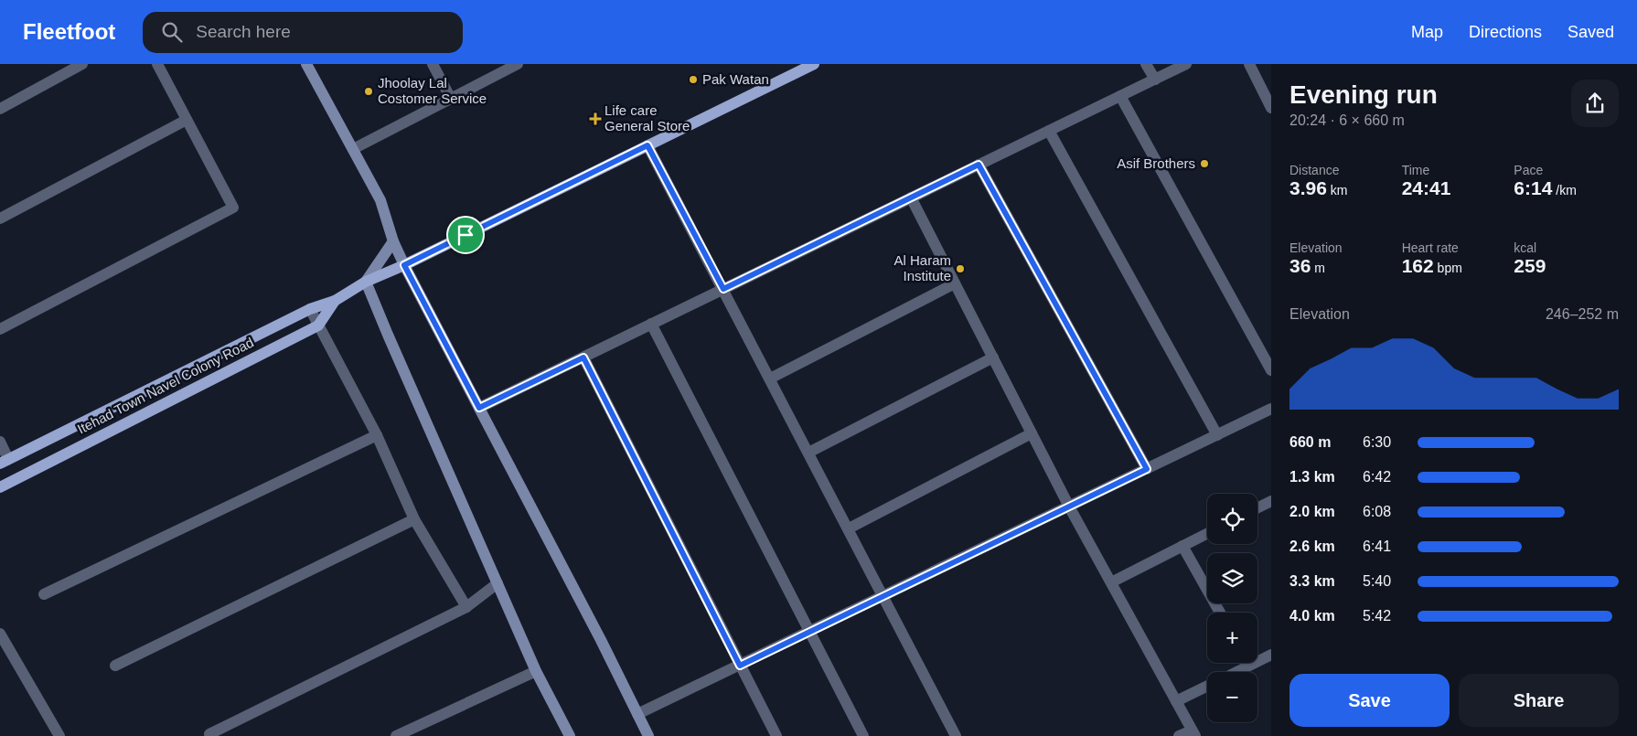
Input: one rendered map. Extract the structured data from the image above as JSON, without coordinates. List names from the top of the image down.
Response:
{
  "streets": {
    "main road": ["Itehad Town Navel Colony Road"]
  },
  "places": {
    "other": [
      "Pak Watan",
      "Jhoolay Lal Costomer Service",
      "Asif Brothers",
      "Al Haram Institute"
    ],
    "health": ["Life care General Store"]
  },
  "page": {
    "header": "Fleetfoot",
    "search": "Search here",
    "nav": ["Map", "Directions", "Saved"],
    "heading": ["Evening run", "20:24 · 6 × 660 m"],
    "stats": [
      ["Distance", "3.96 km"],
      ["Time", "24:41"],
      ["Pace", "6:14 /km"],
      ["Elevation", "36 m"],
      ["Heart rate", "162 bpm"],
      ["kcal", "259"]
    ],
    "chart": ["Elevation", "246–252 m"],
    "list": [
      {
        "name": "660 m",
        "note": "6:30"
      },
      {
        "name": "1.3 km",
        "note": "6:42"
      },
      {
        "name": "2.0 km",
        "note": "6:08"
      },
      {
        "name": "2.6 km",
        "note": "6:41"
      },
      {
        "name": "3.3 km",
        "note": "5:40"
      },
      {
        "name": "4.0 km",
        "note": "5:42"
      }
    ],
    "map_buttons": ["+", "−"],
    "buttons": ["Save", "Share"]
  }
}
